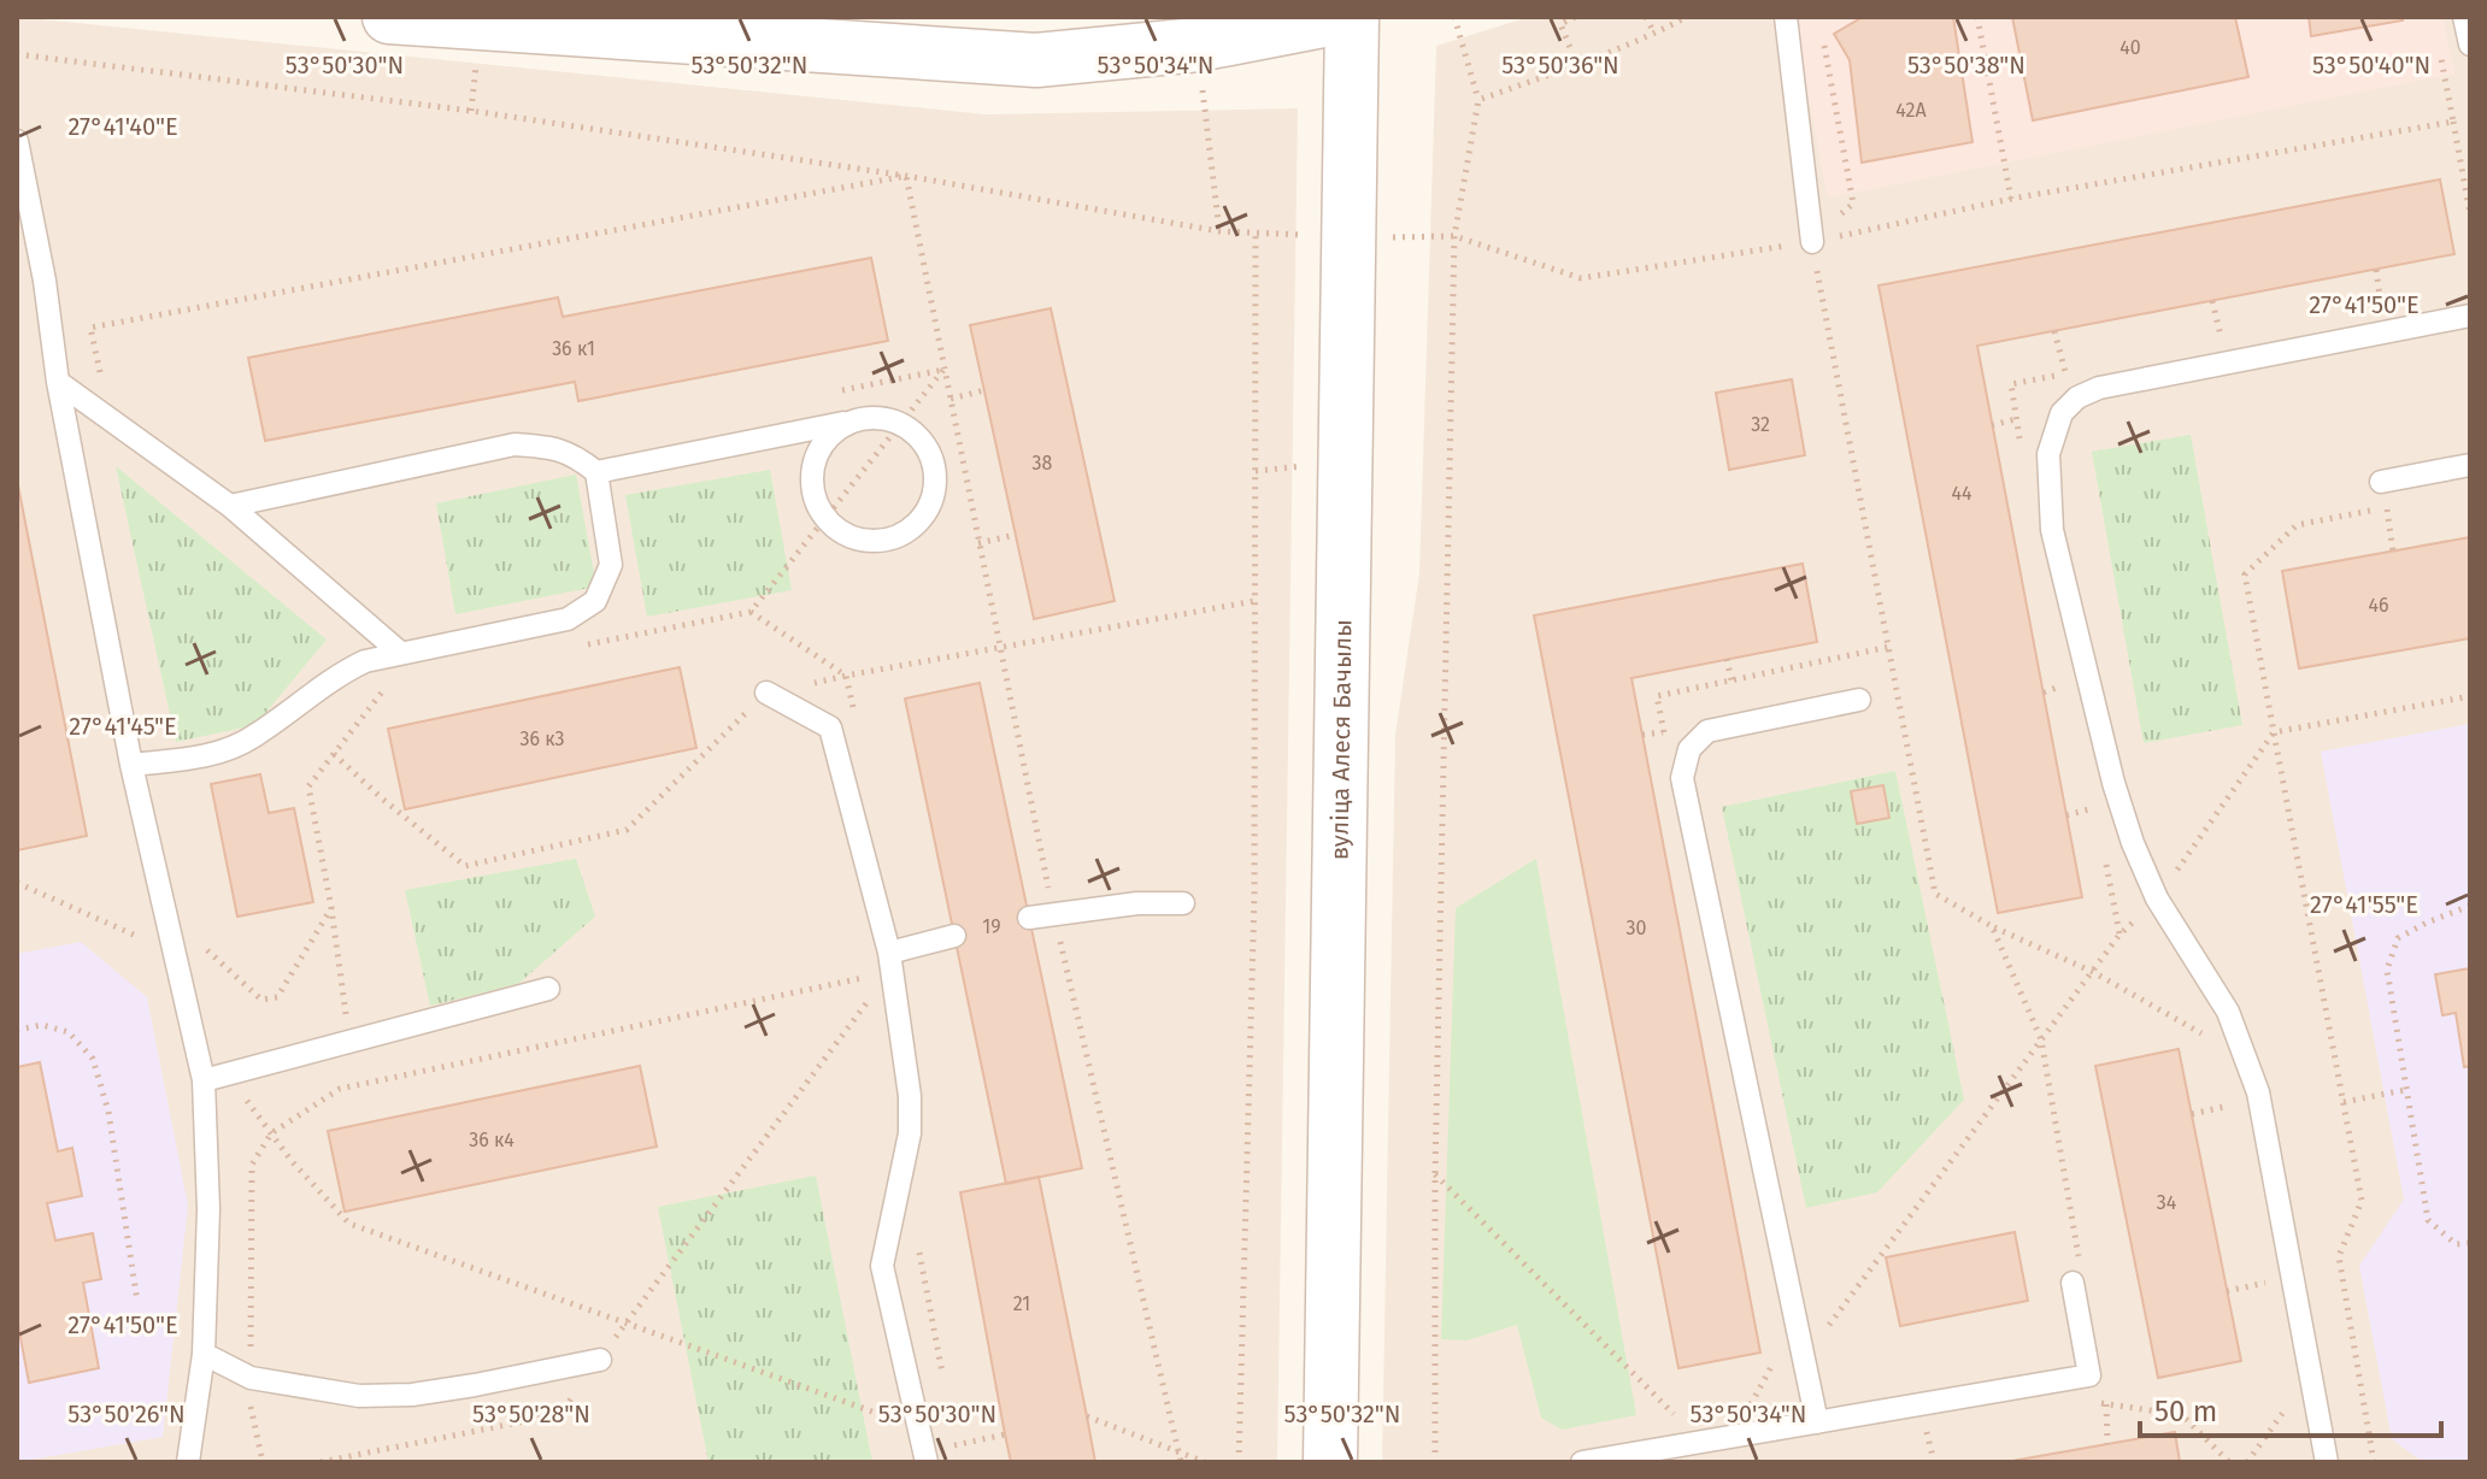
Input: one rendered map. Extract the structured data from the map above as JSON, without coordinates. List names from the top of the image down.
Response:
{
  "streets": {
    "street": ["вуліца Алеся Бачылы"]
  },
  "house_numbers": [
    "40",
    "42А",
    "36 к1",
    "32",
    "38",
    "44",
    "46",
    "36 к3",
    "19",
    "30",
    "36 к4",
    "34",
    "21"
  ],
  "scale_bar": "50 m",
  "coordinates": [
    "53°50'30\"N",
    "53°50'32\"N",
    "53°50'34\"N",
    "53°50'36\"N",
    "53°50'38\"N",
    "53°50'40\"N",
    "27°41'40\"E",
    "27°41'50\"E",
    "27°41'45\"E",
    "27°41'55\"E",
    "53°50'26\"N",
    "53°50'28\"N"
  ]
}
